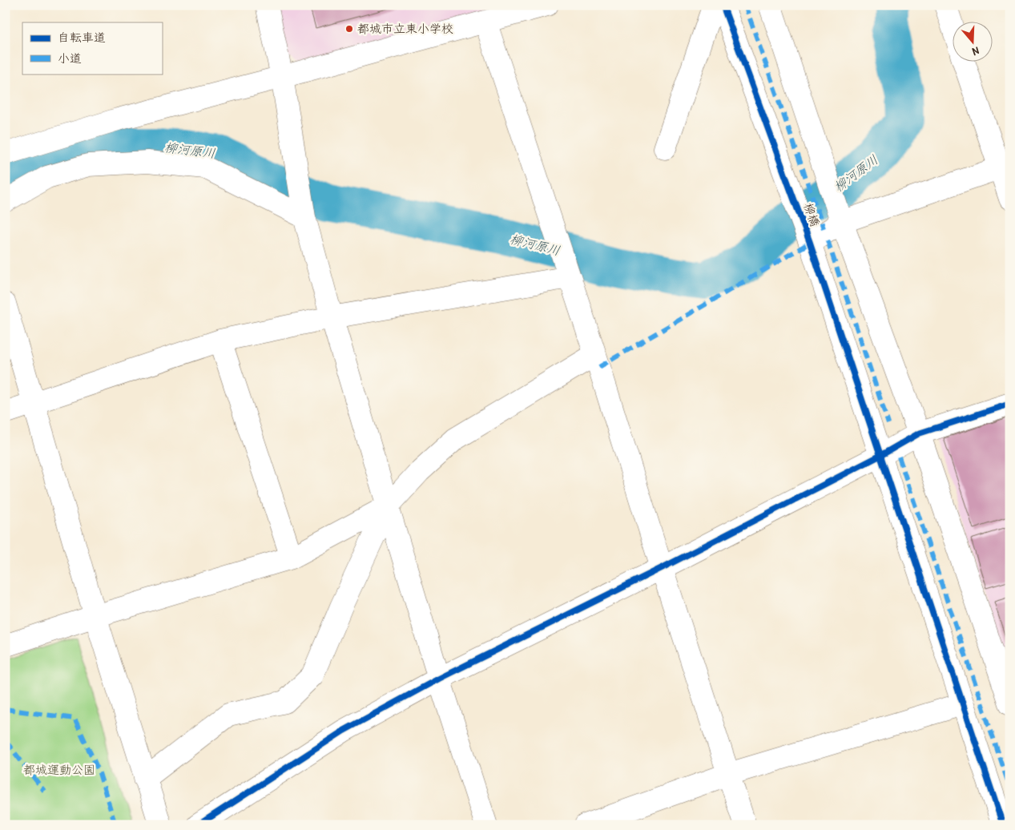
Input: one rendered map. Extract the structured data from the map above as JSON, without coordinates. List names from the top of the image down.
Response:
{
  "streets": {
    "street": ["柳橋"]
  },
  "water": ["柳河原川"],
  "parks": ["都城運動公園"],
  "places": ["都城市立東小学校"],
  "legend": ["自転車道", "小道"],
  "north": "bottom"
}
